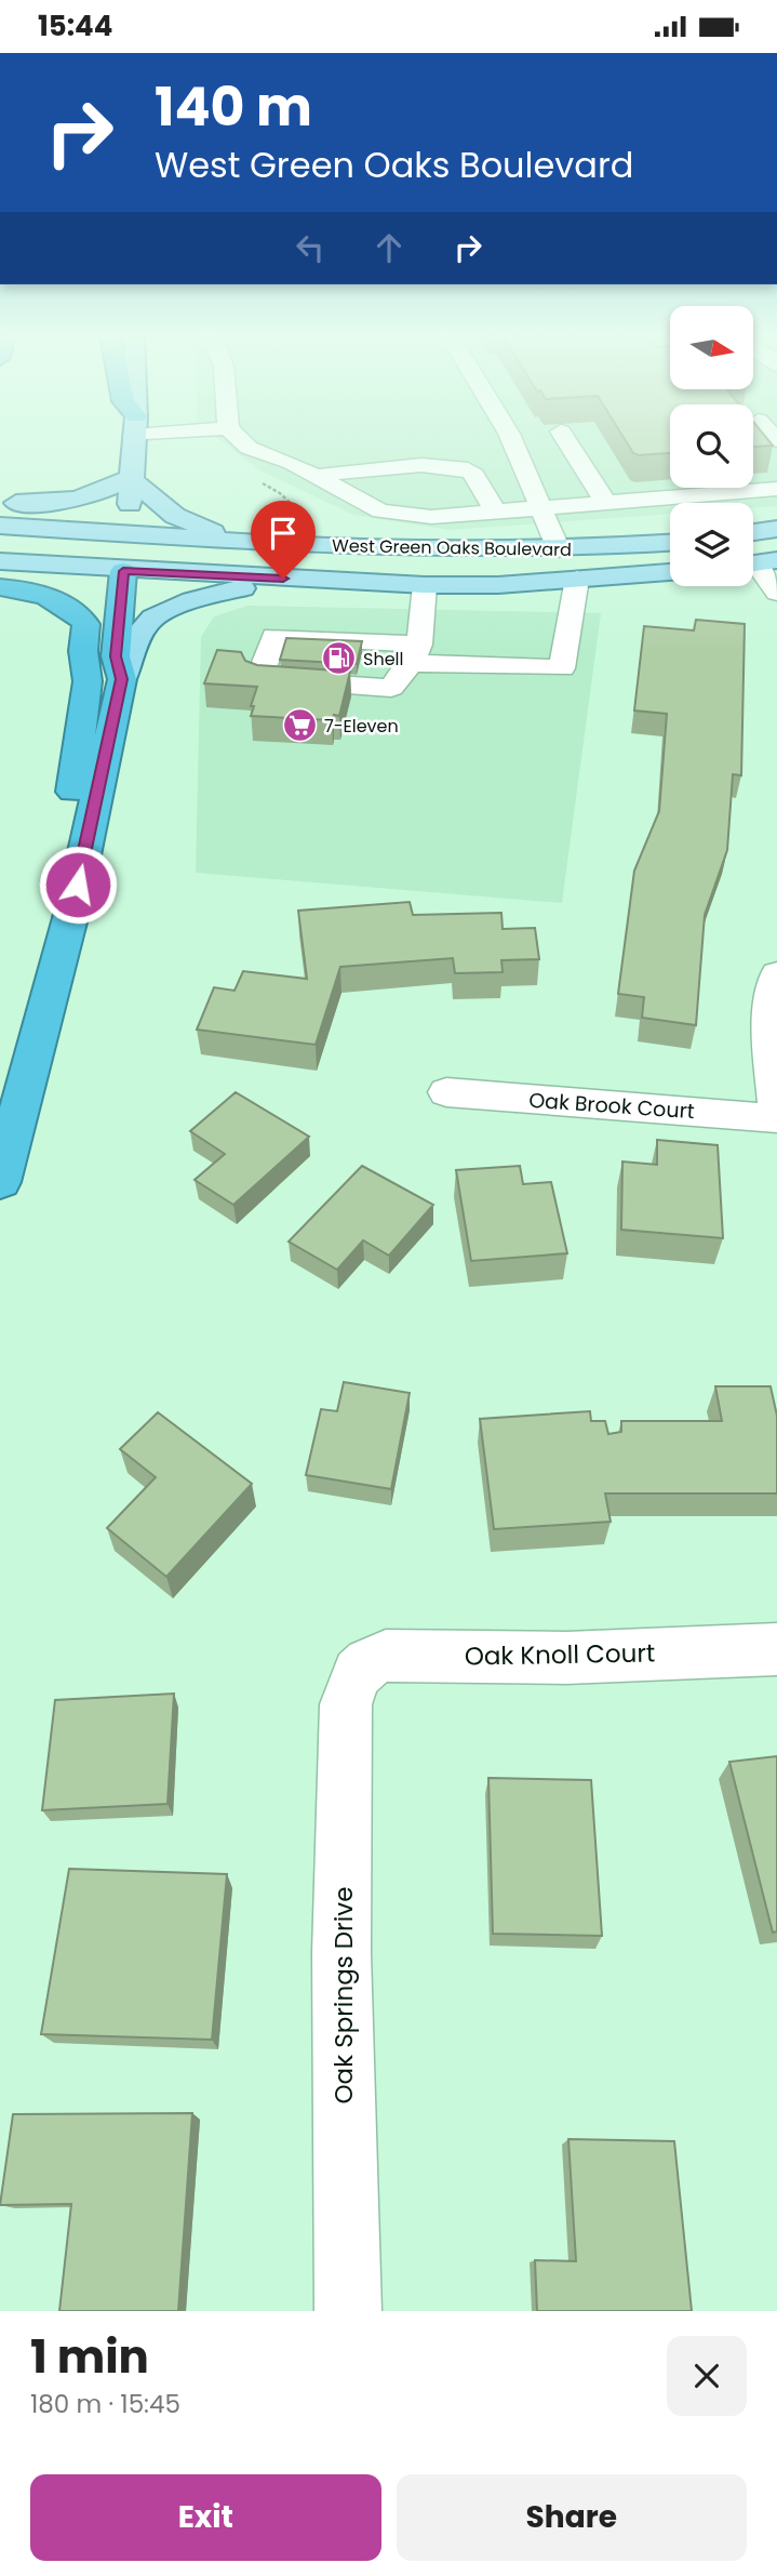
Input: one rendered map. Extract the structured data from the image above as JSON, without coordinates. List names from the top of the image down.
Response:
{
  "streets": {
    "main road": ["West Green Oaks Boulevard"],
    "street": ["Oak Brook Court", "Oak Knoll Court", "Oak Springs Drive"]
  },
  "crossings": [
    ["Oak Knoll Court", "Oak Springs Drive"]
  ],
  "places": {
    "fuel station": ["Shell"],
    "supermarket": ["7-Eleven"]
  },
  "north": "right",
  "page": {
    "status": "15:44",
    "turn": ["140 m", "West Green Oaks Boulevard"],
    "heading": ["1 min", "180 m · 15:45"],
    "buttons": ["Exit", "Share"]
  }
}
